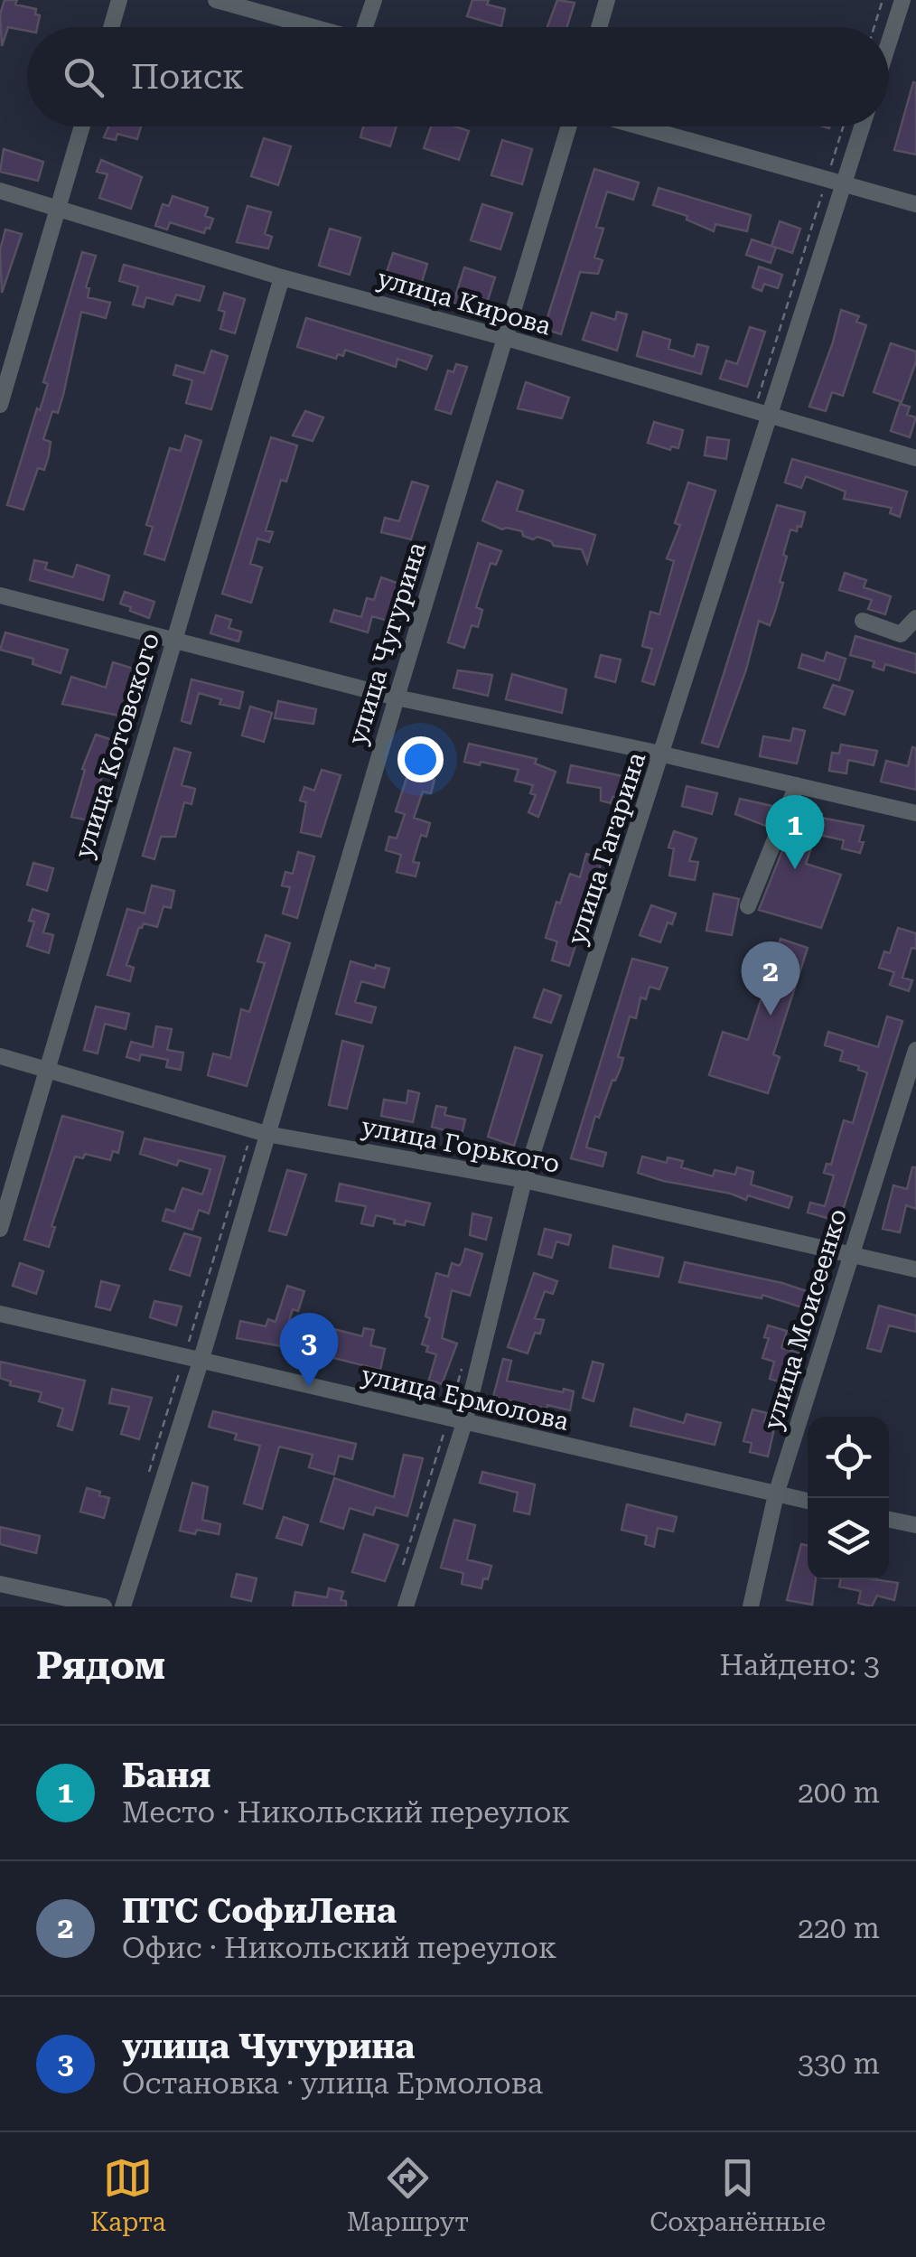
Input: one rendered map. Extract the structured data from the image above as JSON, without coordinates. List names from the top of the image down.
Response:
{
  "streets": {
    "street": [
      "улица Кирова",
      "улица Чугурина",
      "улица Котовского",
      "улица Гагарина",
      "улица Горького",
      "улица Моисеенко",
      "улица Ермолова"
    ]
  },
  "crossings": [
    ["улица Кирова", "улица Чугурина"],
    ["улица Кирова", "улица Котовского"],
    ["улица Кирова", "улица Гагарина"],
    ["улица Чугурина", "улица Горького"],
    ["улица Чугурина", "улица Ермолова"],
    ["улица Котовского", "улица Горького"],
    ["улица Гагарина", "улица Горького"],
    ["улица Гагарина", "улица Ермолова"],
    ["улица Горького", "улица Моисеенко"],
    ["улица Моисеенко", "улица Ермолова"]
  ],
  "page": {
    "search": "Поиск",
    "pins": ["1", "2", "3"],
    "heading": ["Рядом", "Найдено: 3"],
    "list": [
      {
        "mark": "1",
        "name": "Баня",
        "note": "Место · Никольский переулок",
        "value": "200 m"
      },
      {
        "mark": "2",
        "name": "ПТС СофиЛена",
        "note": "Офис · Никольский переулок",
        "value": "220 m"
      },
      {
        "mark": "3",
        "name": "улица Чугурина",
        "note": "Остановка · улица Ермолова",
        "value": "330 m"
      }
    ],
    "nav": ["Карта", "Маршрут", "Сохранённые"]
  }
}
